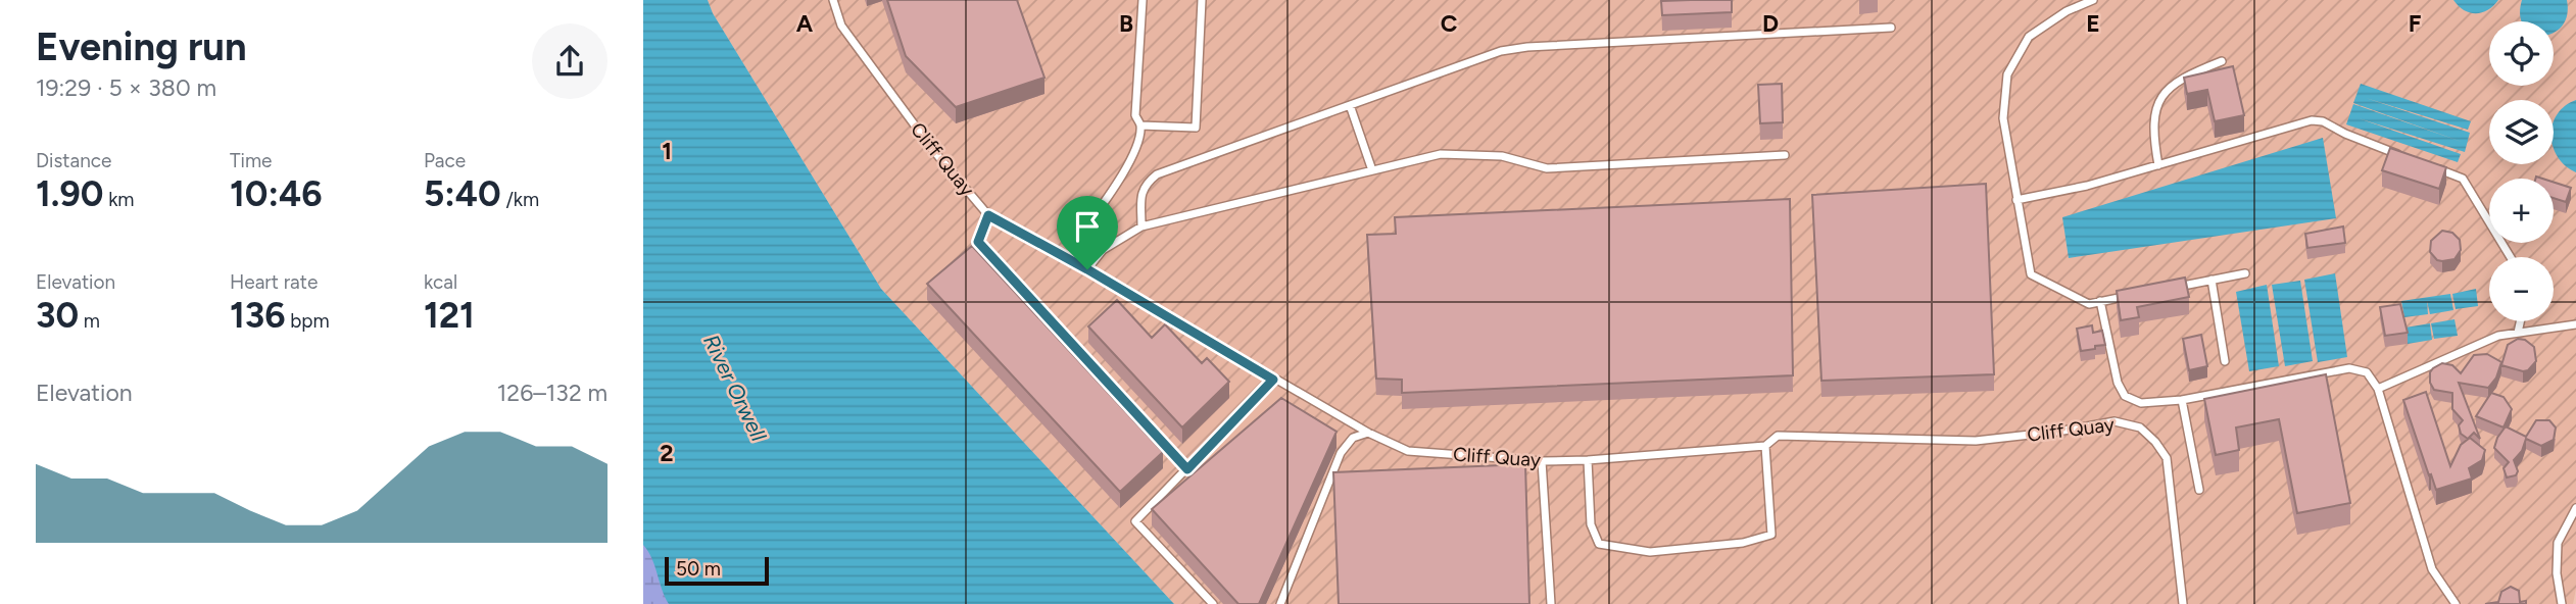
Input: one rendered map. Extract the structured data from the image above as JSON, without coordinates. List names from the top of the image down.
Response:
{
  "streets": {
    "lane": ["Cliff Quay"]
  },
  "water": ["River Orwell"],
  "scale_bar": "50 m",
  "page": {
    "heading": ["Evening run", "19:29 · 5 × 380 m"],
    "map_buttons": ["+", "−"],
    "stats": [
      ["Distance", "1.90 km"],
      ["Time", "10:46"],
      ["Pace", "5:40 /km"],
      ["Elevation", "30 m"],
      ["Heart rate", "136 bpm"],
      ["kcal", "121"]
    ],
    "chart": ["Elevation", "126–132 m"],
    "scale": "50 m"
  },
  "grid": {
    "columns": [
      "A",
      "B",
      "C",
      "D",
      "E",
      "F"
    ],
    "rows": ["1", "2"]
  }
}
